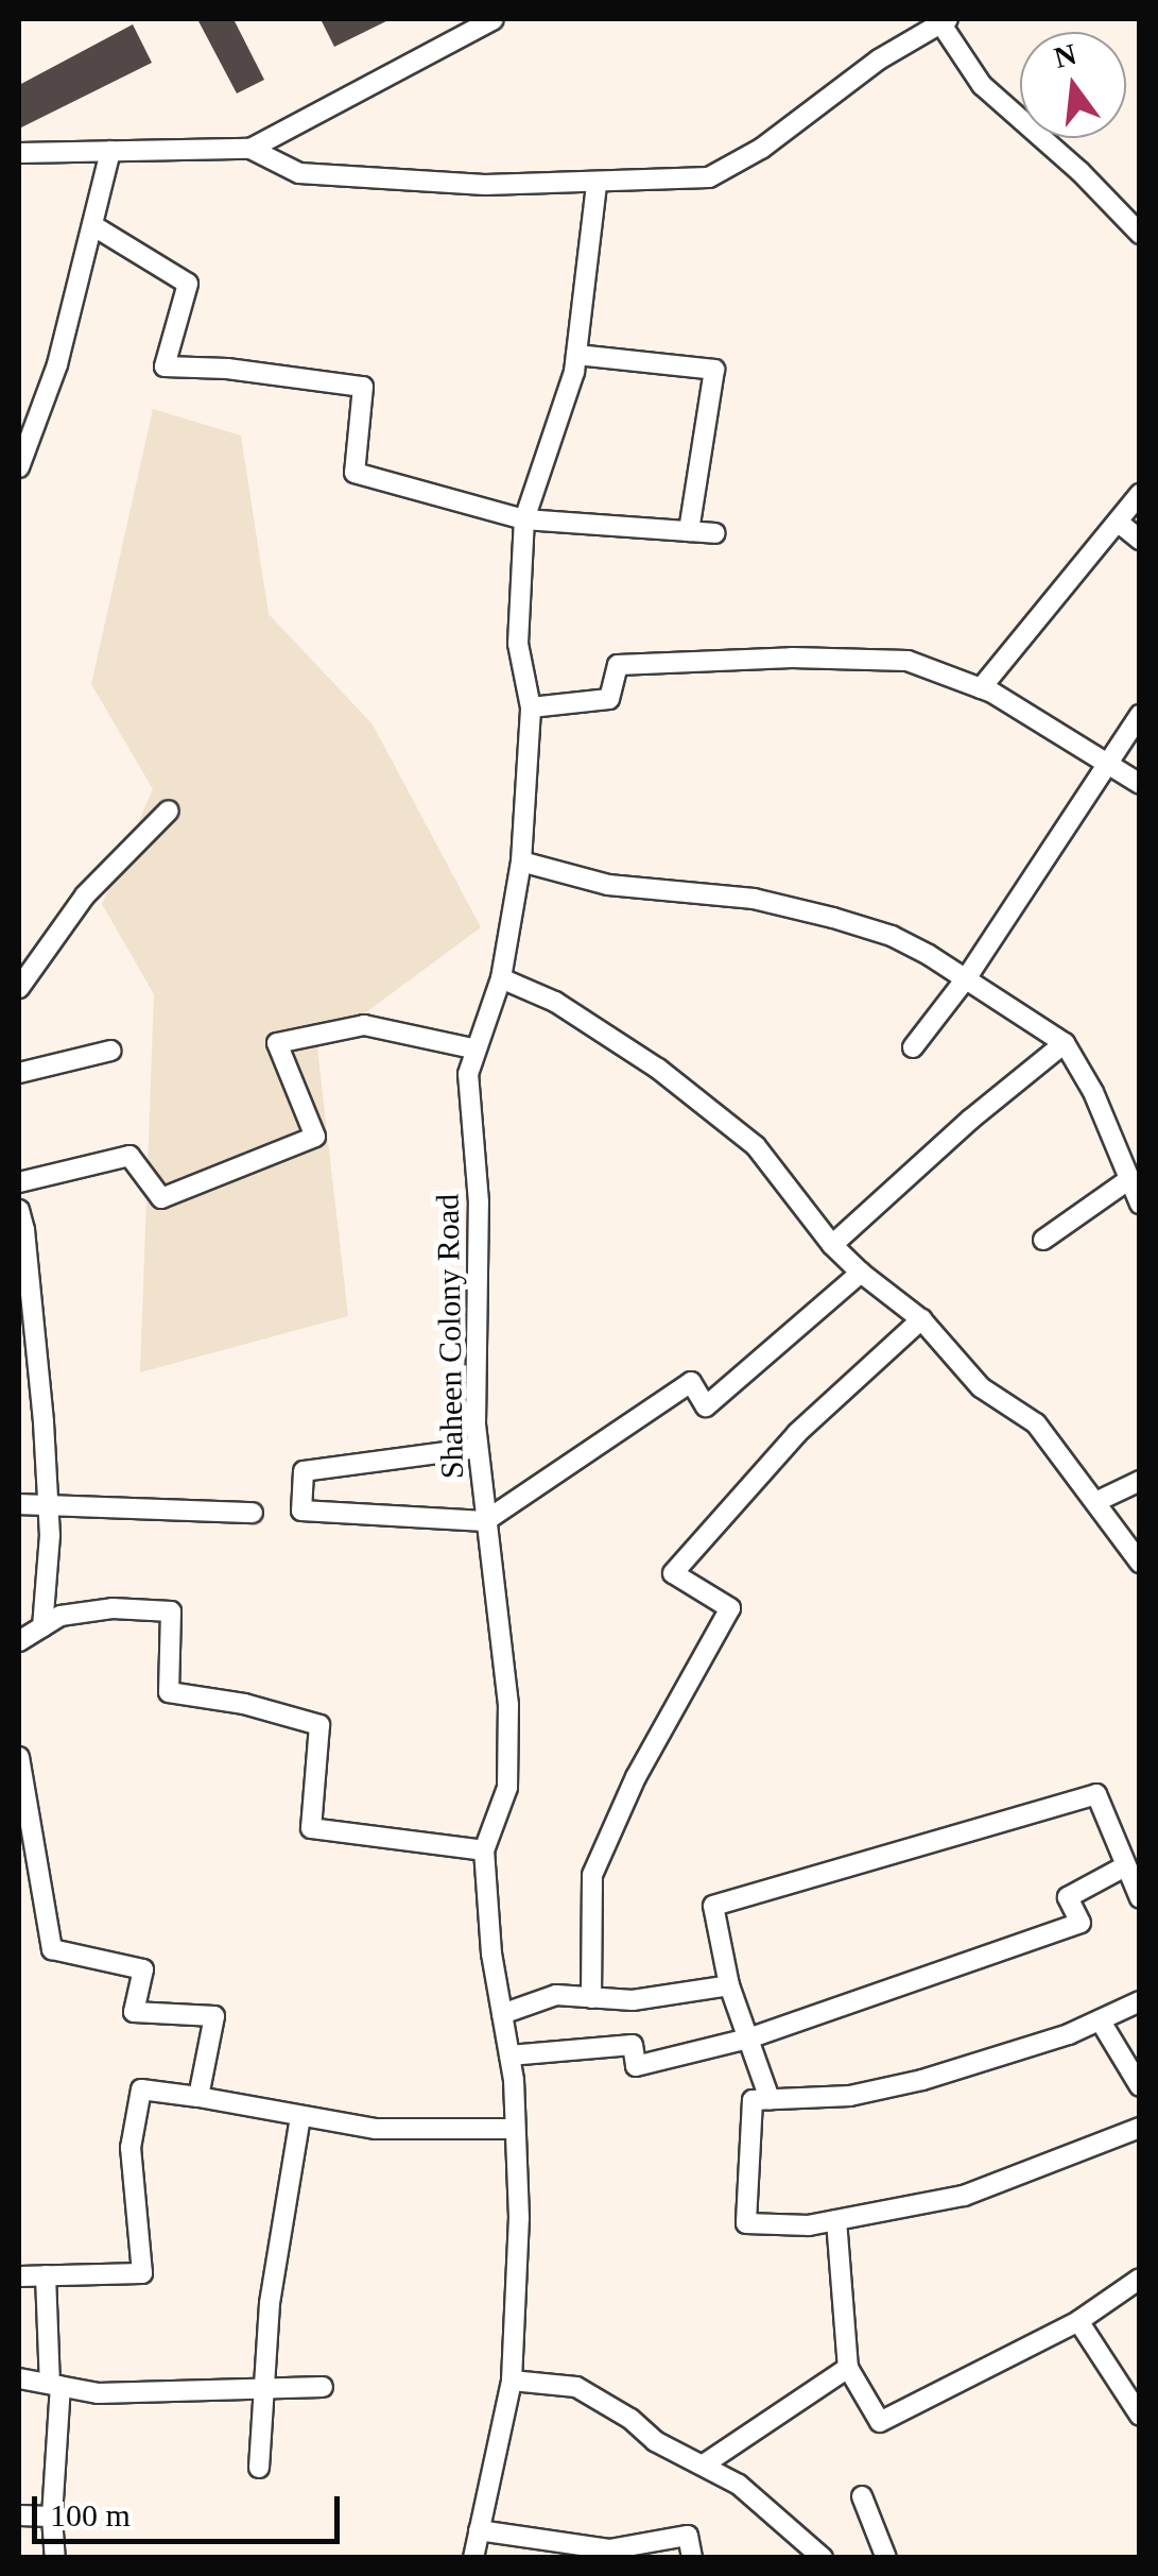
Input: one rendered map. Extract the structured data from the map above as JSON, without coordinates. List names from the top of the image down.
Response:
{
  "streets": {
    "street": ["Shaheen Colony Road"]
  },
  "scale_bar": "100 m",
  "north": "top"
}
